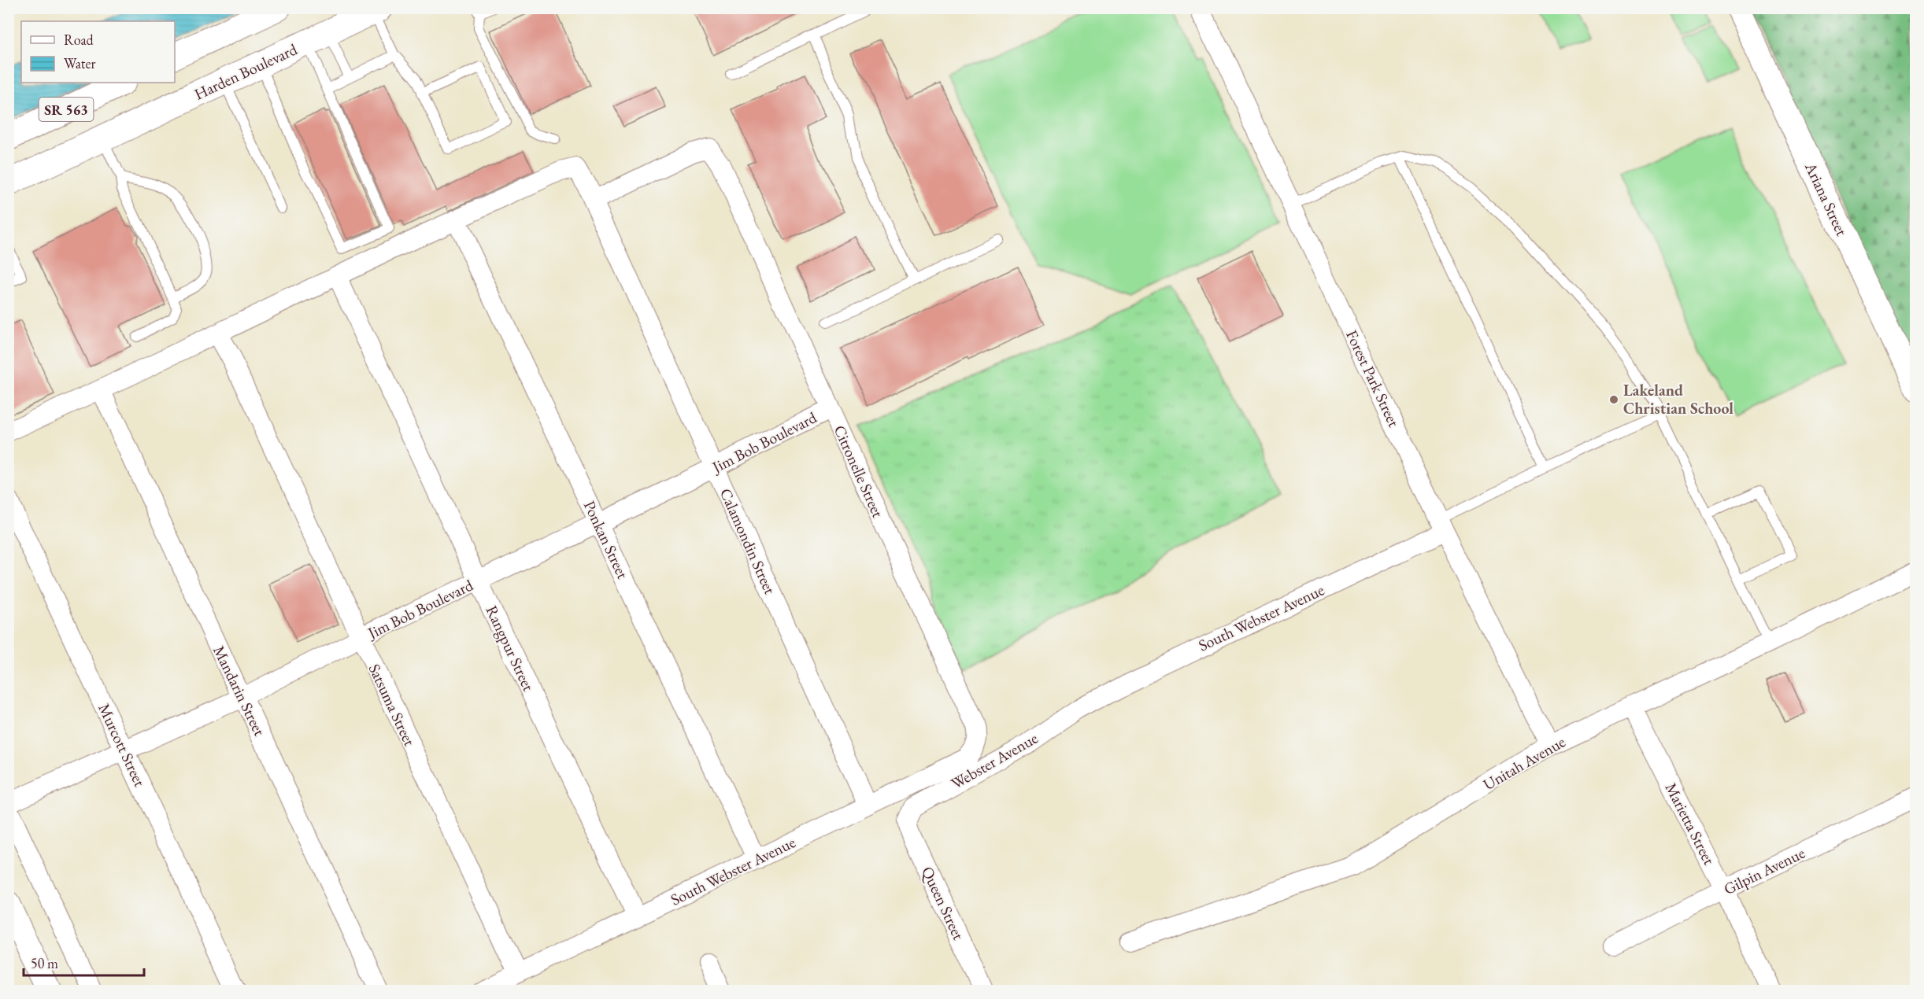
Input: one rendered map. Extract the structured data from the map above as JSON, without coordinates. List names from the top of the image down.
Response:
{
  "streets": {
    "main road": ["Harden Boulevard", "SR 563"],
    "street": [
      "Ariana Street",
      "Forest Park Street",
      "Jim Bob Boulevard",
      "Citronelle Street",
      "Ponkan Street",
      "Calamondin Street",
      "South Webster Avenue",
      "Rangpur Street",
      "Mandarin Street",
      "Satsuma Street",
      "Murcott Street",
      "Webster Avenue",
      "Unitah Avenue",
      "Marietta Street",
      "Gilpin Avenue",
      "Queen Street"
    ]
  },
  "crossings": [
    ["Forest Park Street", "South Webster Avenue"],
    ["Forest Park Street", "Unitah Avenue"],
    ["Jim Bob Boulevard", "Citronelle Street"],
    ["Jim Bob Boulevard", "Ponkan Street"],
    ["Jim Bob Boulevard", "Calamondin Street"],
    ["Jim Bob Boulevard", "Rangpur Street"],
    ["Jim Bob Boulevard", "Mandarin Street"],
    ["Jim Bob Boulevard", "Satsuma Street"],
    ["Jim Bob Boulevard", "Murcott Street"],
    ["Citronelle Street", "Calamondin Street"],
    ["Citronelle Street", "South Webster Avenue"],
    ["Ponkan Street", "Calamondin Street"],
    ["Ponkan Street", "South Webster Avenue"],
    ["Calamondin Street", "South Webster Avenue"],
    ["South Webster Avenue", "Rangpur Street"],
    ["South Webster Avenue", "Satsuma Street"],
    ["South Webster Avenue", "Webster Avenue"],
    ["Webster Avenue", "Queen Street"],
    ["Unitah Avenue", "Marietta Street"],
    ["Marietta Street", "Gilpin Avenue"]
  ],
  "places": ["Lakeland Christian School"],
  "legend": ["Road", "Water"],
  "scale_bar": "50 m"
}
